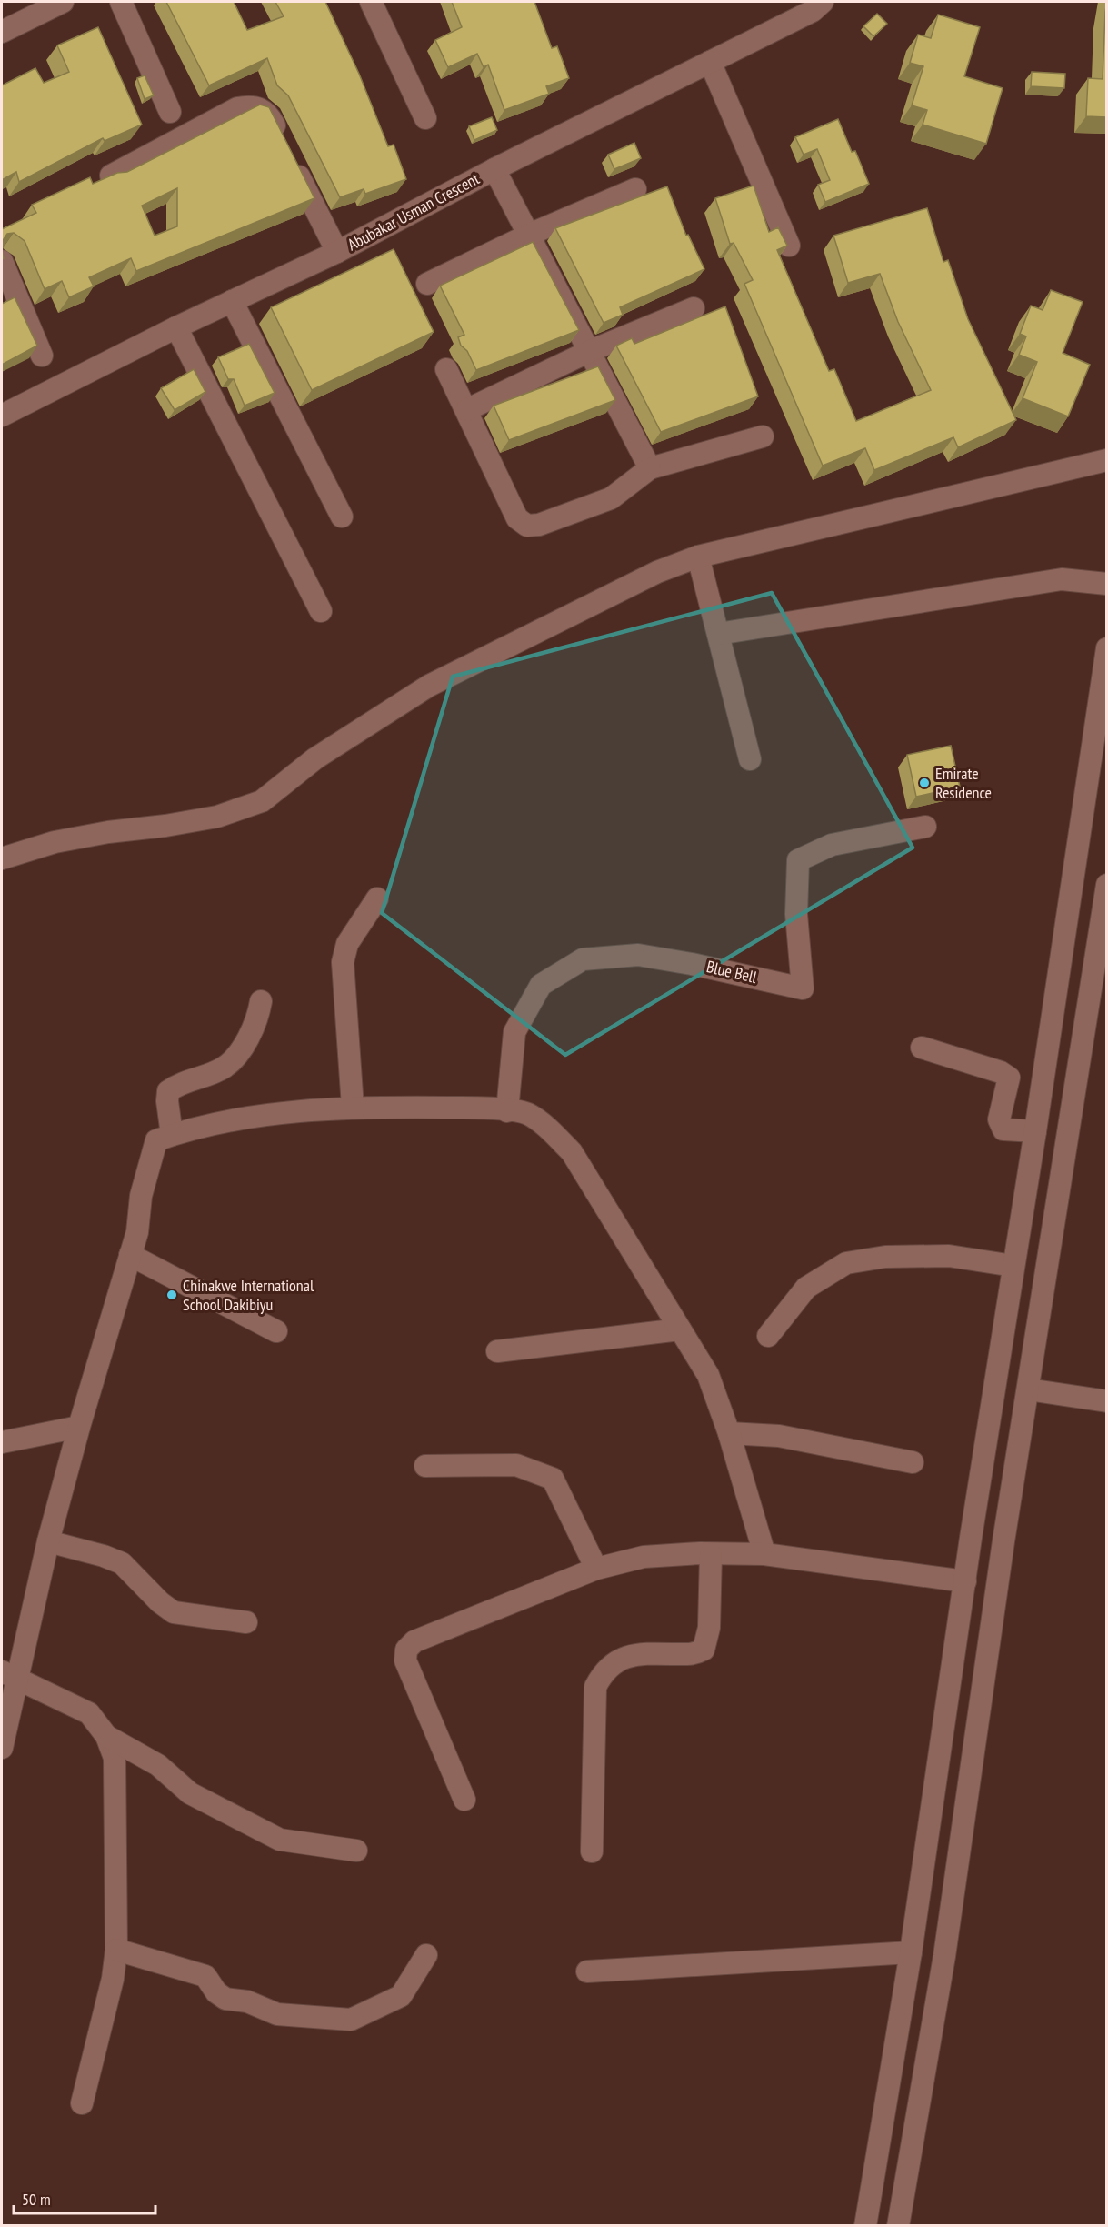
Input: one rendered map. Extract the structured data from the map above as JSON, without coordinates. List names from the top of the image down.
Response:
{
  "streets": {
    "street": ["Abubakar Usman Crescent", "Blue Bell"]
  },
  "places": ["Emirate Residence", "Chinakwe International School Dakibiyu"],
  "scale_bar": "50 m"
}
